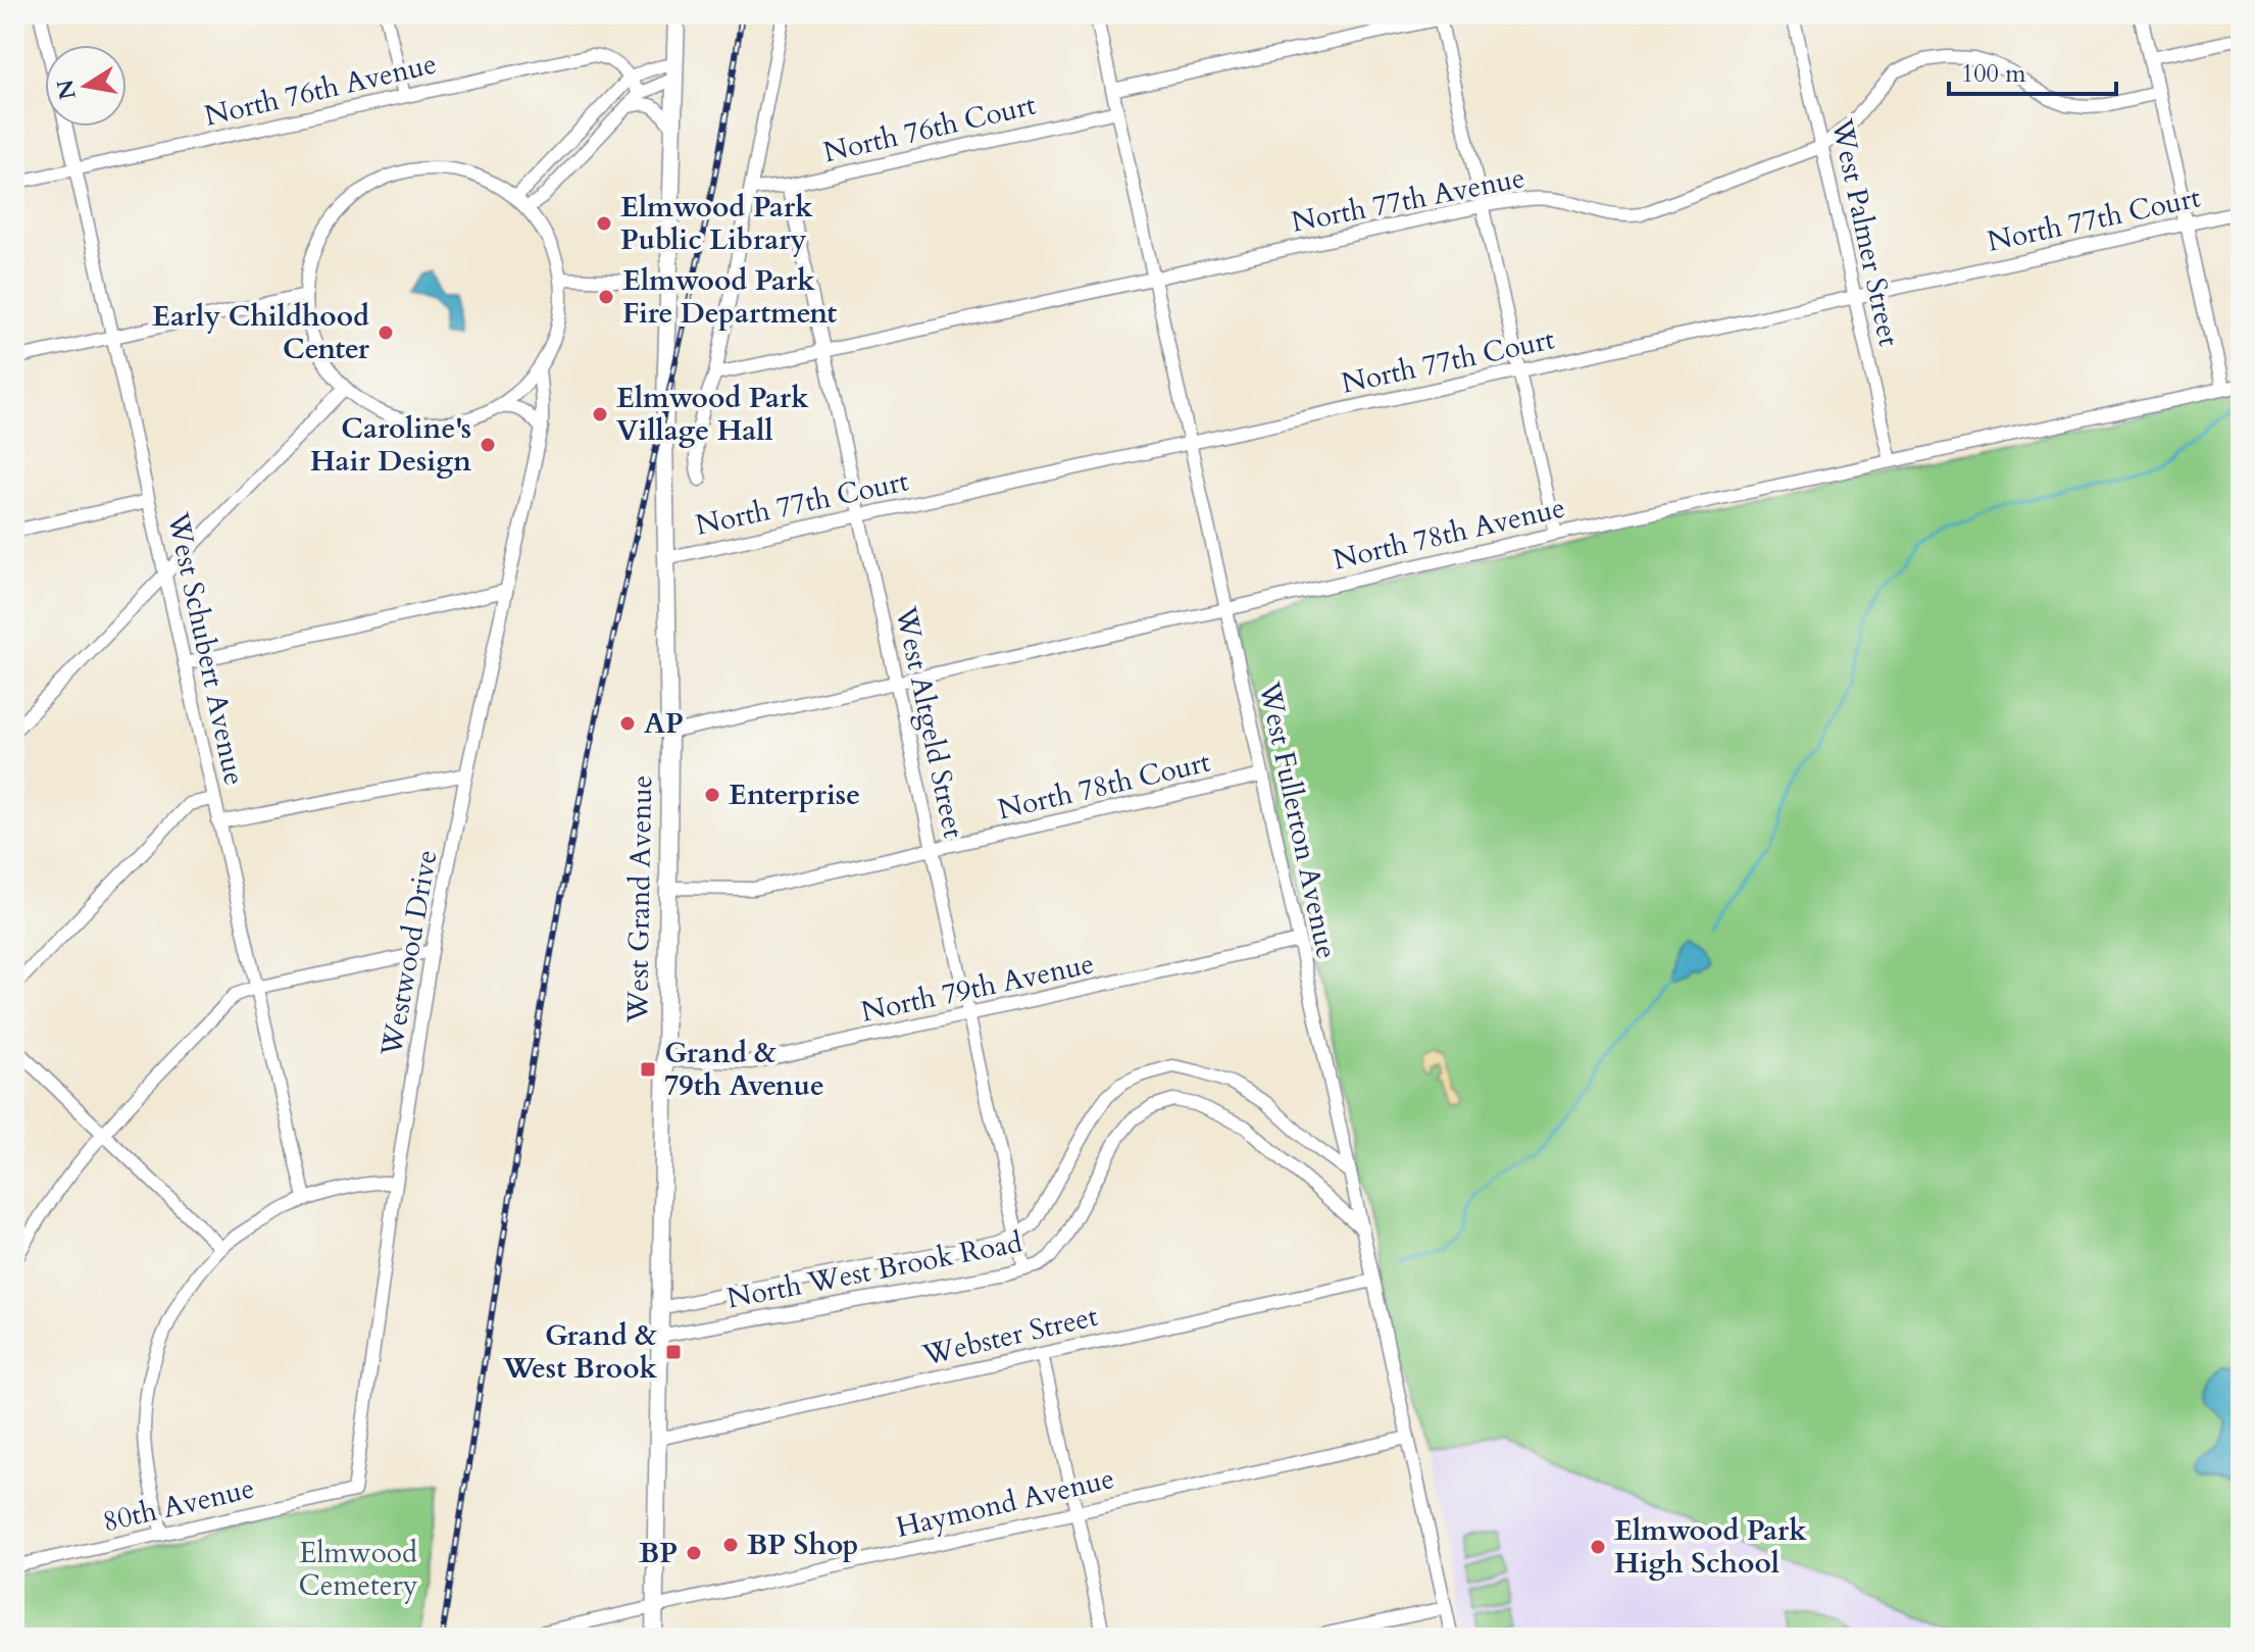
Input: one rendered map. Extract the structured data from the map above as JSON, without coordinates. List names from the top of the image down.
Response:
{
  "streets": {
    "main road": ["West Grand Avenue"],
    "street": [
      "North 76th Avenue",
      "North 76th Court",
      "North 77th Avenue",
      "North 77th Court",
      "West Palmer Street",
      "North 78th Avenue",
      "West Schubert Avenue",
      "West Altgeld Street",
      "North 78th Court",
      "West Fullerton Avenue",
      "Westwood Drive",
      "North 79th Avenue",
      "North West Brook Road",
      "Webster Street",
      "Haymond Avenue",
      "80th Avenue"
    ]
  },
  "crossings": [
    ["North 76th Avenue", "West Schubert Avenue"],
    ["North 76th Court", "West Altgeld Street"],
    ["North 76th Court", "West Fullerton Avenue"],
    ["North 77th Avenue", "West Palmer Street"],
    ["North 77th Avenue", "West Altgeld Street"],
    ["North 77th Avenue", "West Fullerton Avenue"],
    ["North 77th Court", "West Palmer Street"],
    ["North 77th Court", "West Altgeld Street"],
    ["North 77th Court", "West Fullerton Avenue"],
    ["North 77th Court", "West Grand Avenue"],
    ["West Palmer Street", "North 78th Avenue"],
    ["North 78th Avenue", "West Altgeld Street"],
    ["North 78th Avenue", "West Fullerton Avenue"],
    ["North 78th Avenue", "West Grand Avenue"],
    ["West Altgeld Street", "North 78th Court"],
    ["West Altgeld Street", "North 79th Avenue"],
    ["West Altgeld Street", "North West Brook Road"],
    ["North 78th Court", "West Fullerton Avenue"],
    ["North 78th Court", "West Grand Avenue"],
    ["West Fullerton Avenue", "North 79th Avenue"],
    ["West Fullerton Avenue", "North West Brook Road"],
    ["West Fullerton Avenue", "Webster Street"],
    ["West Fullerton Avenue", "Haymond Avenue"],
    ["West Grand Avenue", "North 79th Avenue"],
    ["West Grand Avenue", "North West Brook Road"],
    ["West Grand Avenue", "Webster Street"],
    ["West Grand Avenue", "Haymond Avenue"],
    ["Westwood Drive", "80th Avenue"]
  ],
  "parks": ["Elmwood Cemetery"],
  "places": {
    "other": [
      "Elmwood Park Public Library",
      "Elmwood Park Fire Department",
      "Early Childhood Center",
      "Elmwood Park Village Hall",
      "Caroline's Hair Design",
      "AP",
      "Enterprise",
      "BP Shop",
      "Elmwood Park High School",
      "BP"
    ],
    "transit": ["Grand & 79th Avenue", "Grand & West Brook"]
  },
  "scale_bar": "100 m",
  "north": "left"
}
